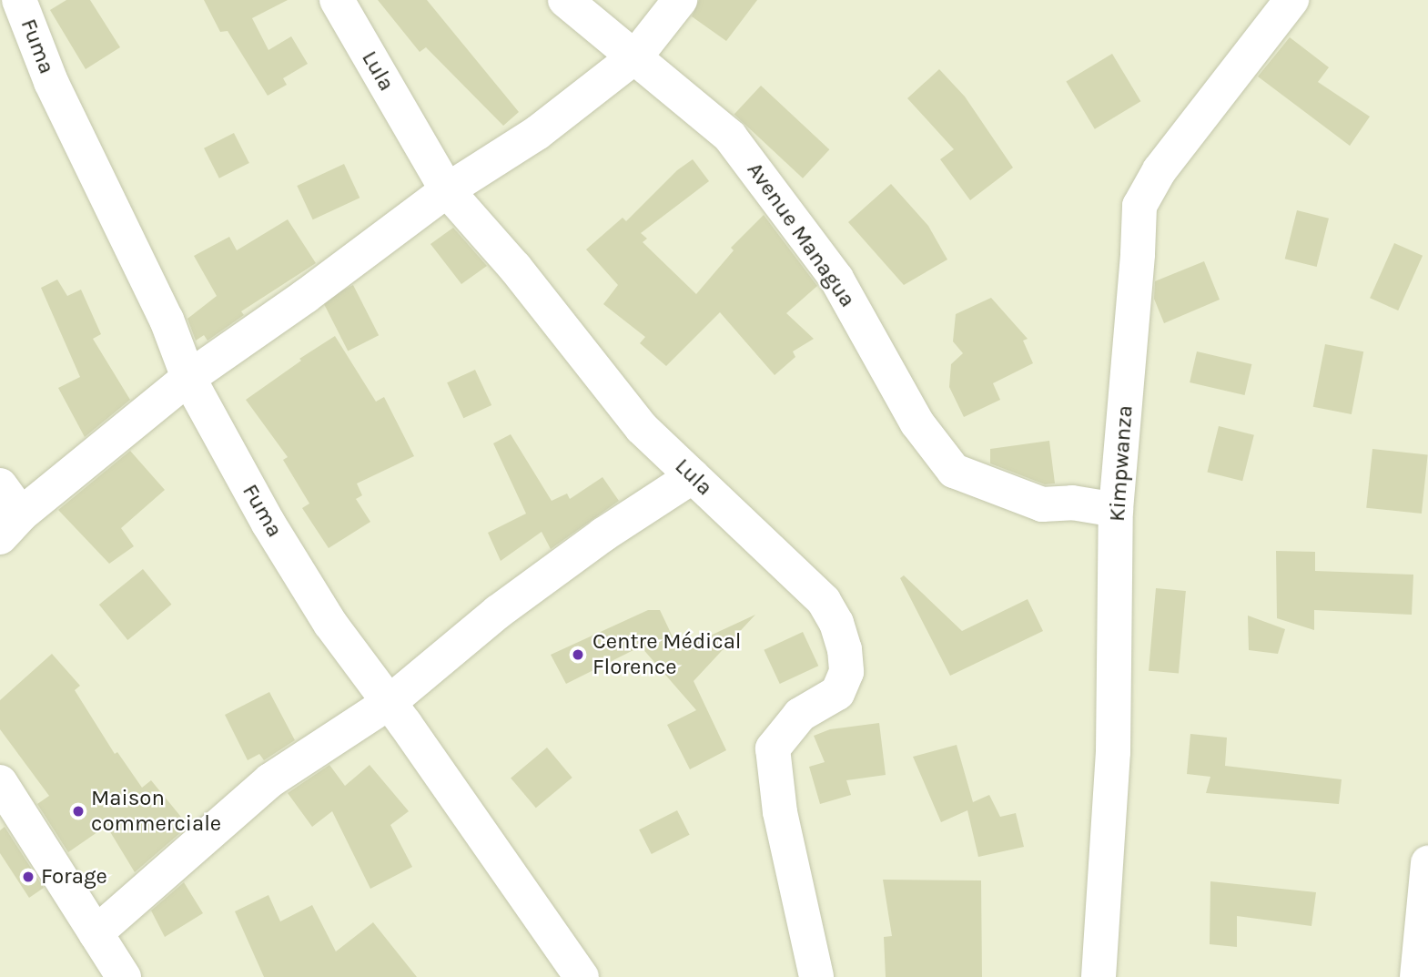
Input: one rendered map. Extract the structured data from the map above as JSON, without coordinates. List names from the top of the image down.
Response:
{
  "streets": {
    "street": [
      "Fuma",
      "Lula",
      "Avenue Managua",
      "Kimpwanza"
    ]
  },
  "crossings": [
    ["Avenue Managua", "Kimpwanza"]
  ],
  "places": ["Centre Médical Florence", "Maison commerciale", "Forage"]
}
